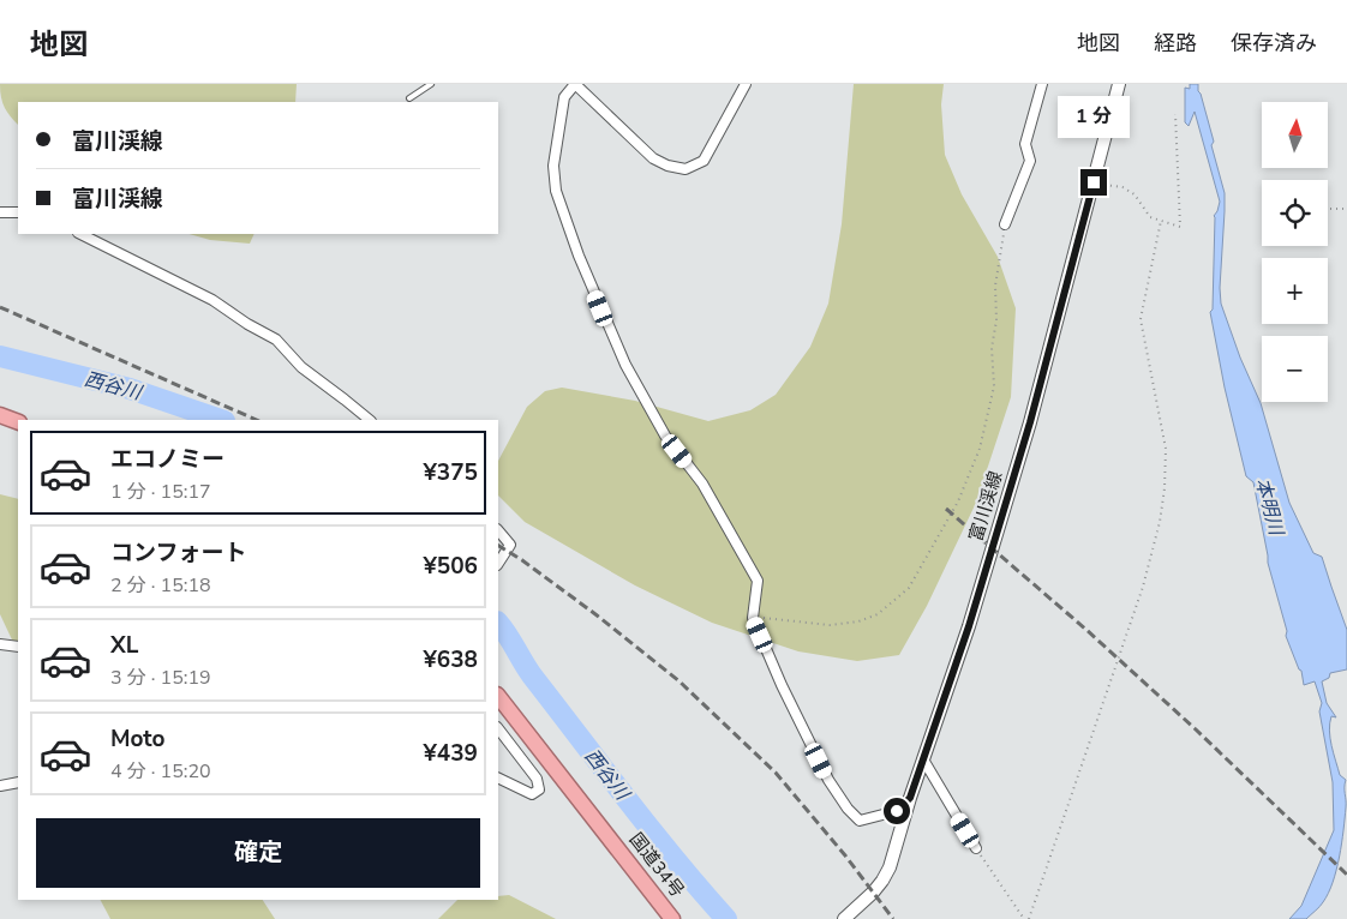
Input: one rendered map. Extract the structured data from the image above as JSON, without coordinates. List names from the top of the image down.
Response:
{
  "streets": {
    "highway": ["国道34号"],
    "main road": ["富川渓線"]
  },
  "water": ["西谷川", "本明川"],
  "north": "top",
  "page": {
    "header": "地図",
    "nav": ["地図", "経路", "保存済み"],
    "bubble": "1 分",
    "map_buttons": ["+", "−"],
    "banner": ["富川渓線", "富川渓線"],
    "list": [
      {
        "name": "エコノミー",
        "note": "1 分 · 15:17",
        "value": "¥375"
      },
      {
        "name": "コンフォート",
        "note": "2 分 · 15:18",
        "value": "¥506"
      },
      {
        "name": "XL",
        "note": "3 分 · 15:19",
        "value": "¥638"
      },
      {
        "name": "Moto",
        "note": "4 分 · 15:20",
        "value": "¥439"
      }
    ],
    "buttons": "確定"
  }
}
